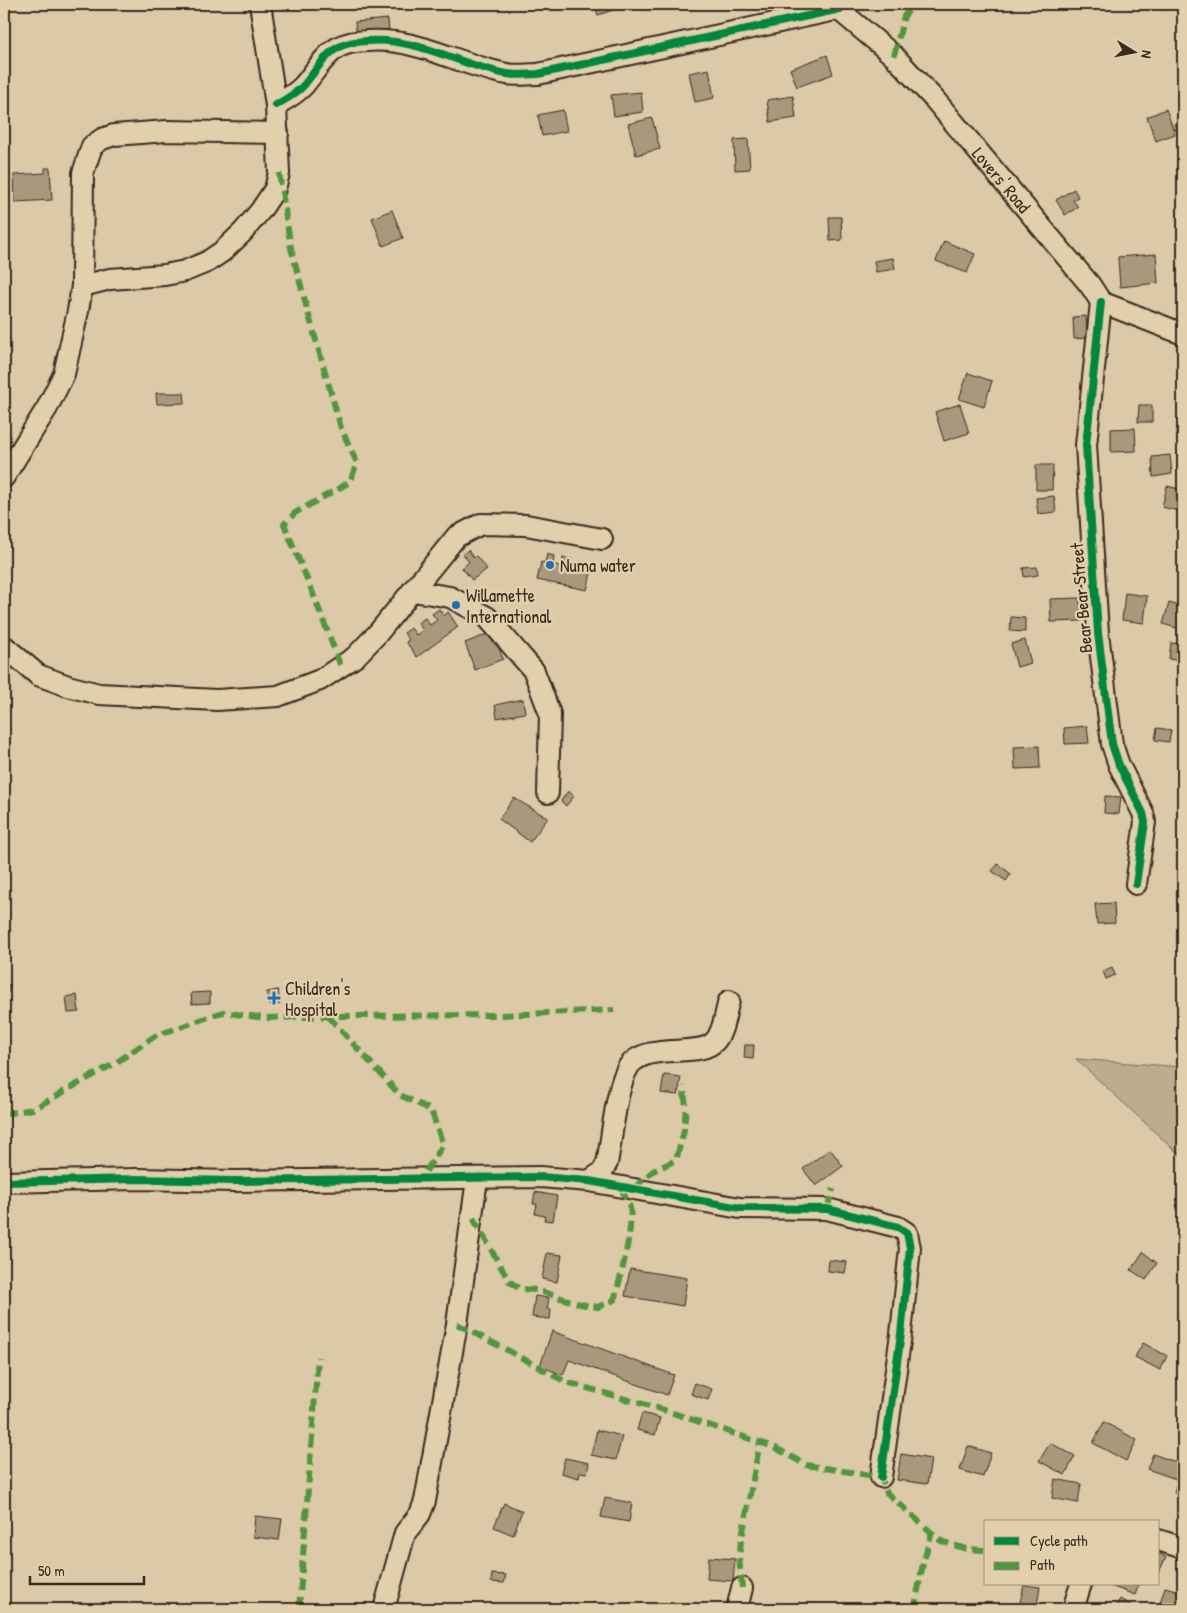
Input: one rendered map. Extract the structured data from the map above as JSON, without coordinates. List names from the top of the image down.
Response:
{
  "streets": {
    "street": ["Lovers' Road", "Bear Bear Street"]
  },
  "crossings": [
    ["Lovers' Road", "Bear Bear Street"]
  ],
  "places": {
    "other": ["Numa water", "Willamette International"],
    "health": ["Children's Hospital"]
  },
  "legend": ["Cycle path", "Path"],
  "scale_bar": "50 m",
  "north": "right"
}
